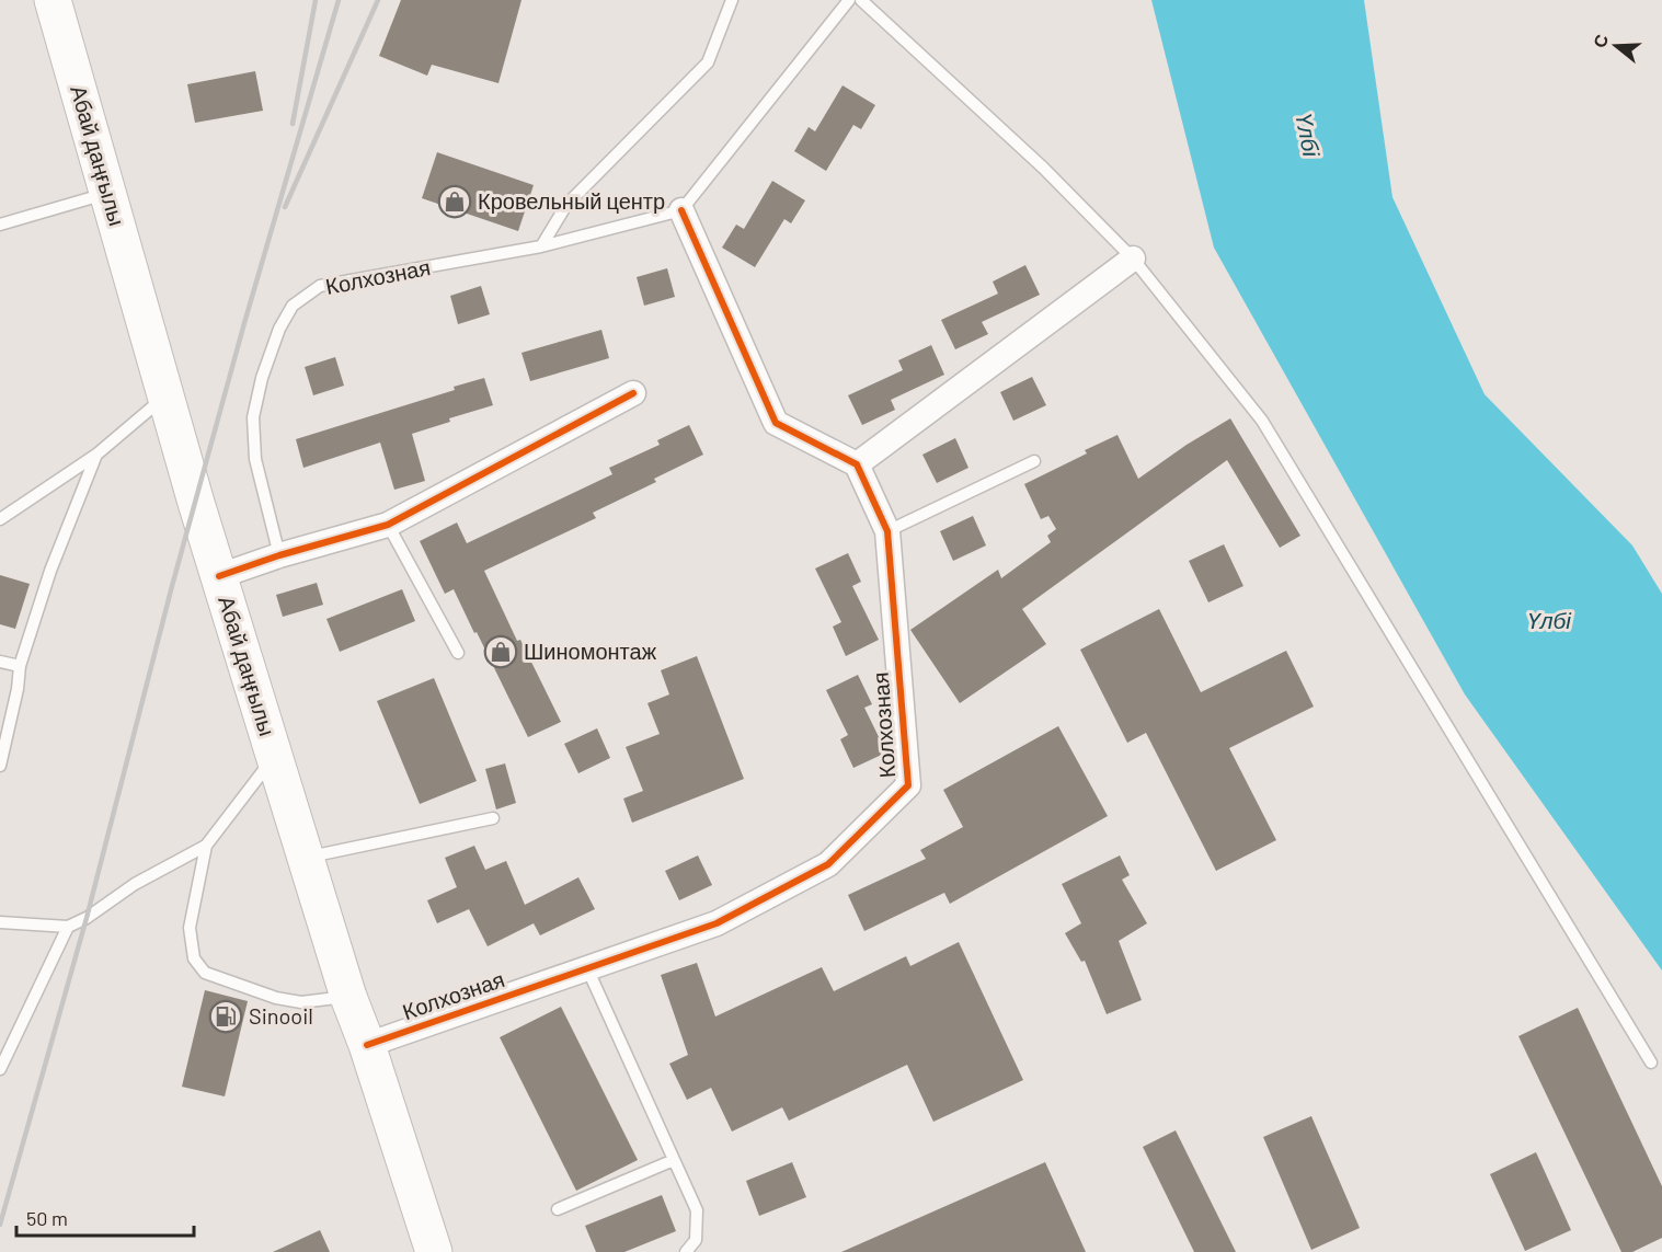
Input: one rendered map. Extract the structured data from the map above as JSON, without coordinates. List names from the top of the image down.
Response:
{
  "streets": {
    "main road": ["Абай даңғылы"],
    "street": ["Колхозная"]
  },
  "crossings": [
    ["Абай даңғылы", "Колхозная"]
  ],
  "water": ["Үлбі"],
  "places": {
    "shop": ["Кровельный центр", "Шиномонтаж"],
    "fuel station": ["Sinooil"]
  },
  "scale_bar": "50 m",
  "north": "left"
}
